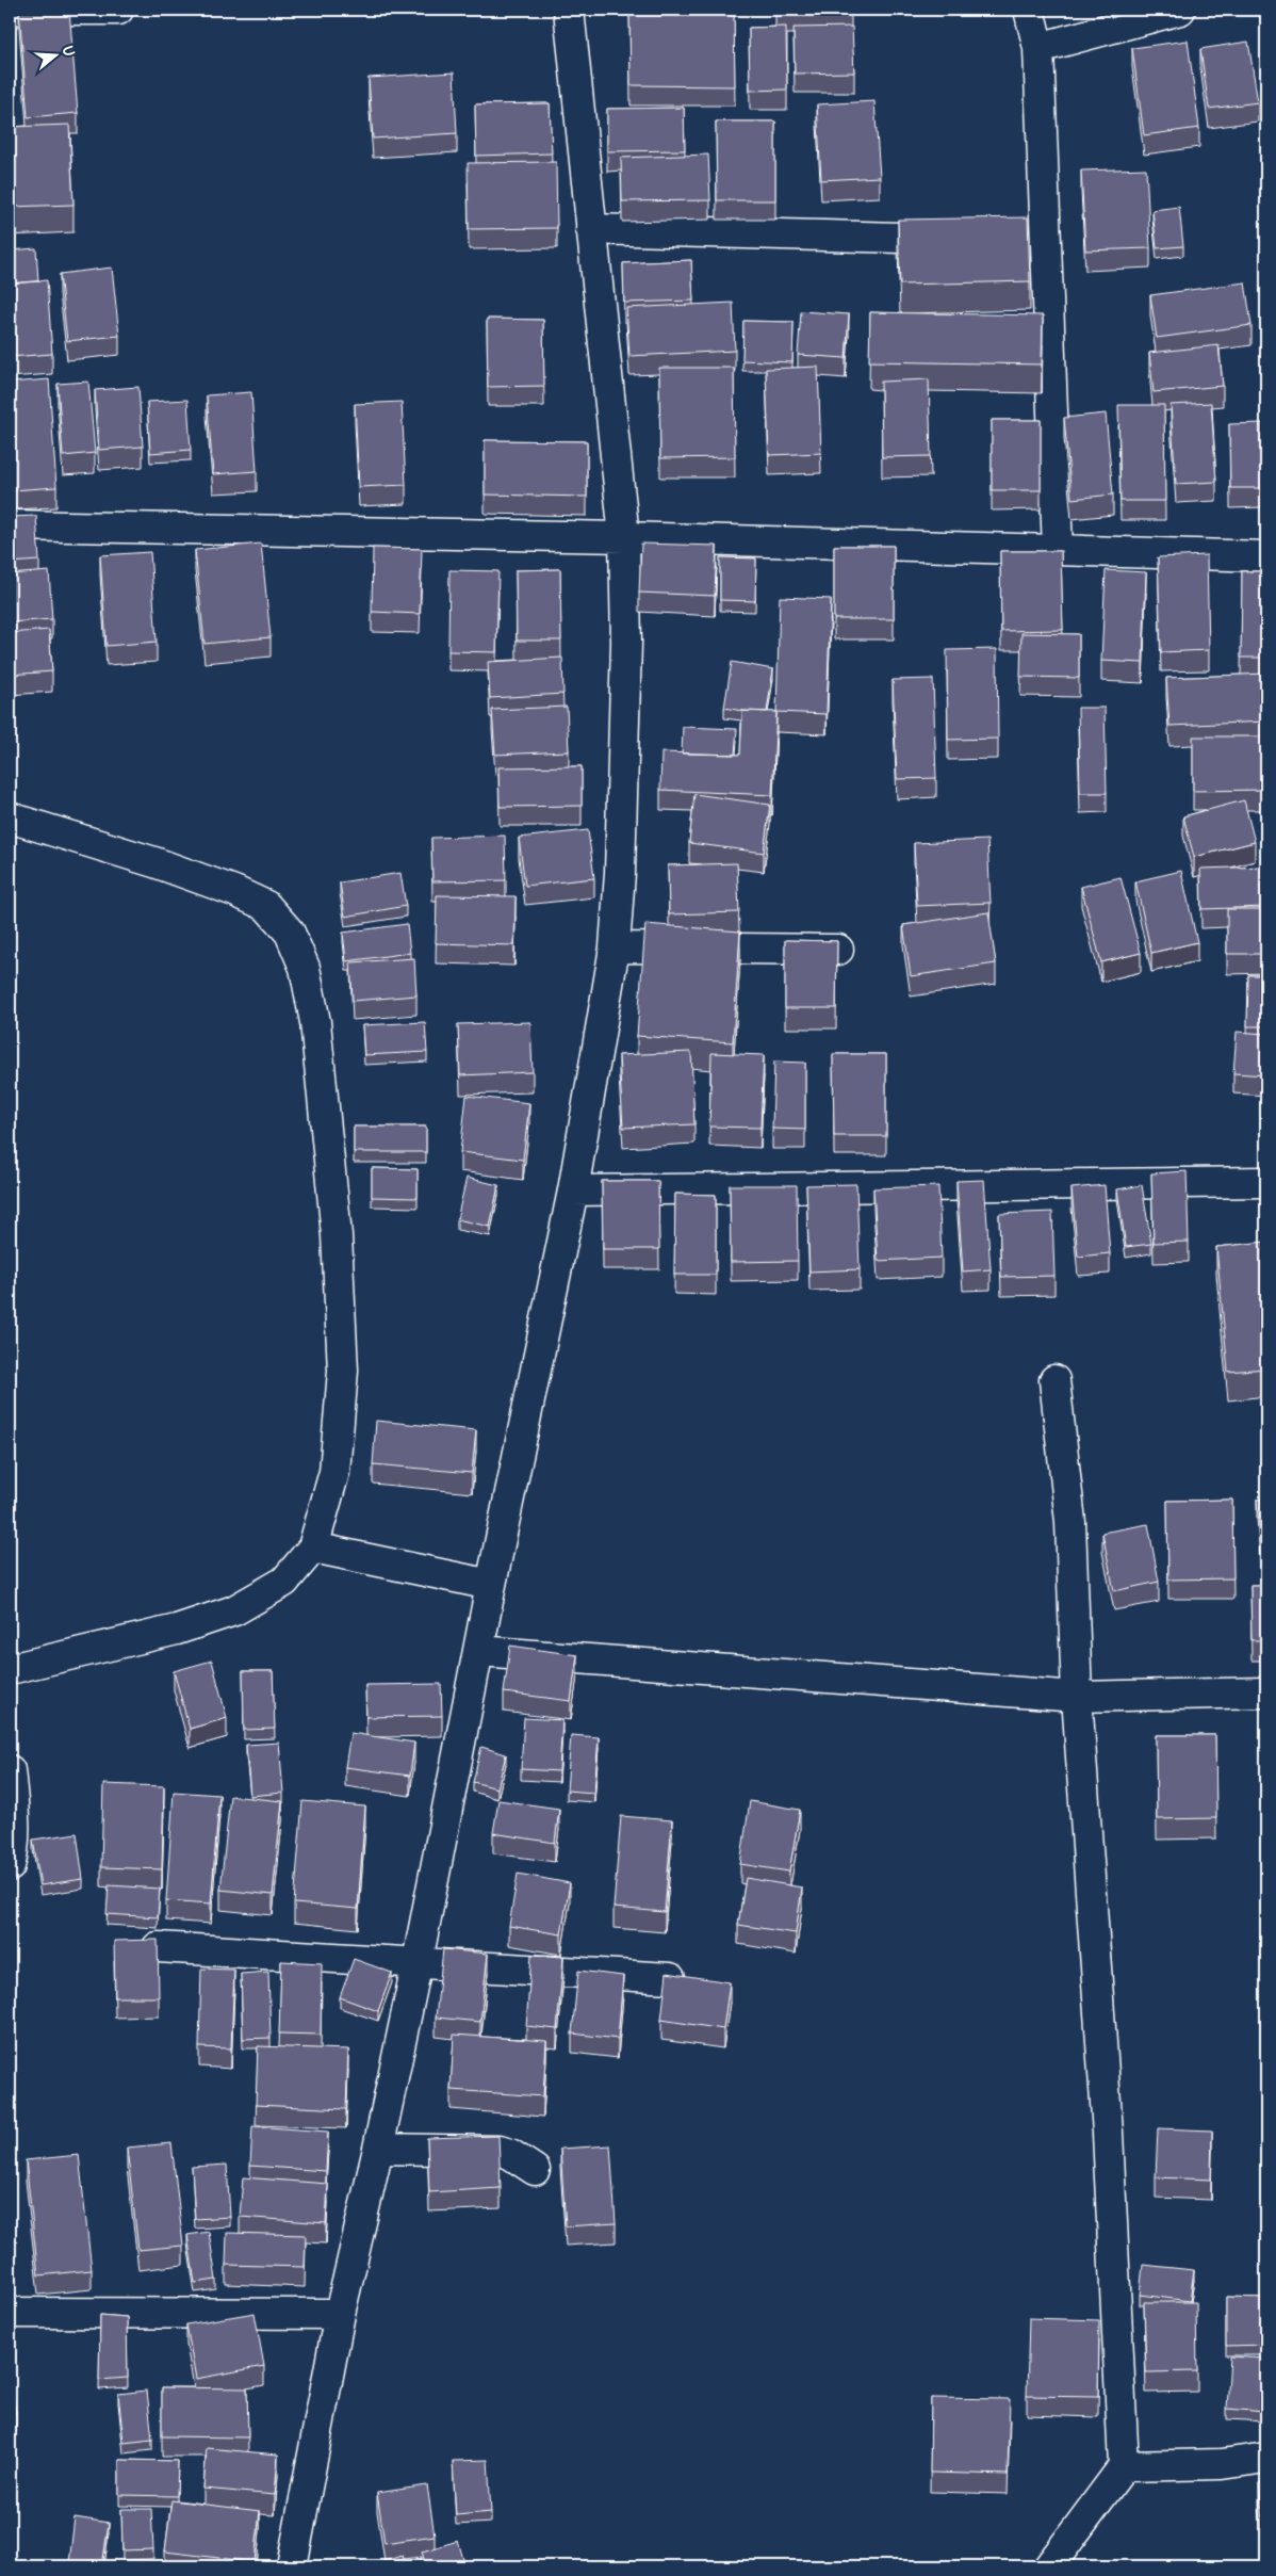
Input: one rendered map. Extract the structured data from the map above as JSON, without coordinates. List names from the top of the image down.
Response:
{
  "north": "right"
}
